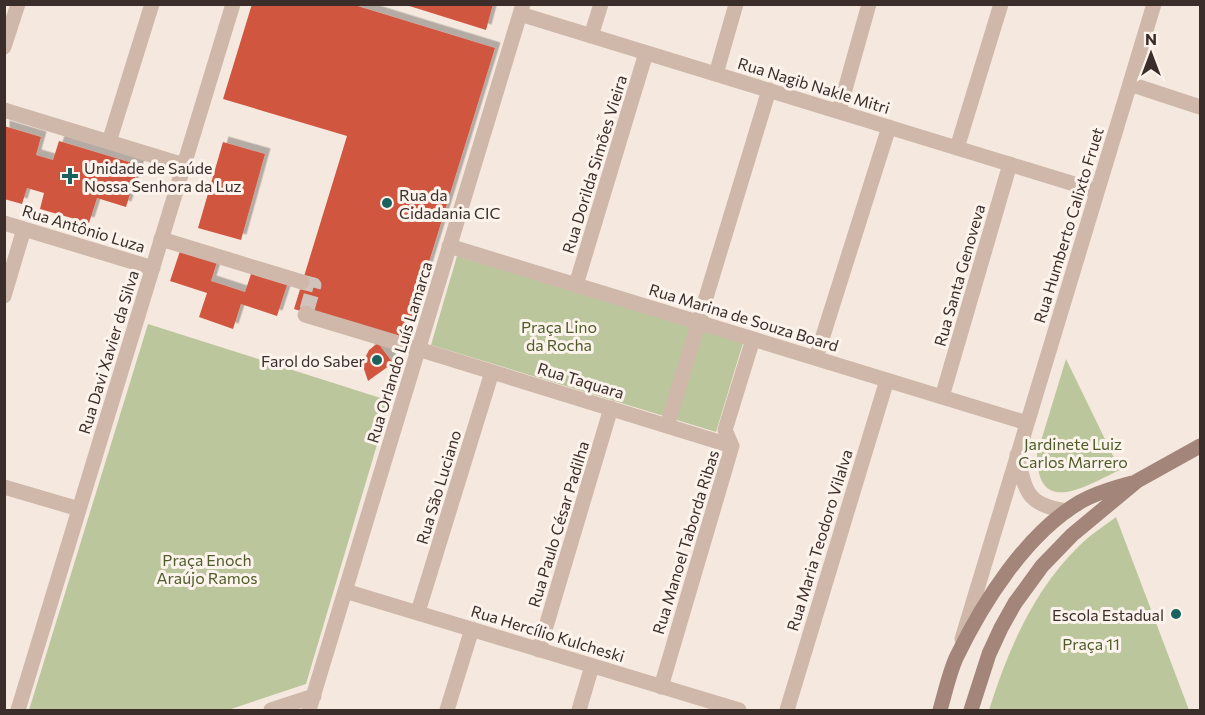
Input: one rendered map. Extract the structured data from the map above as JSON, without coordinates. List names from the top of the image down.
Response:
{
  "streets": {
    "street": [
      "Rua Nagib Nakle Mitri",
      "Rua Dorilda Simões Vieira",
      "Rua Humberto Calixto Fruet",
      "Rua Antônio Luza",
      "Rua Santa Genoveva",
      "Rua Marina de Souza Board",
      "Rua Davi Xavier da Silva",
      "Rua Orlando Luís Lamarca",
      "Rua Taquara",
      "Rua São Luciano",
      "Rua Paulo César Padilha",
      "Rua Maria Teodoro Vilalva",
      "Rua Manoel Taborda Ribas",
      "Rua Hercílio Kulcheski"
    ]
  },
  "crossings": [
    ["Rua Nagib Nakle Mitri", "Rua Dorilda Simões Vieira"],
    ["Rua Nagib Nakle Mitri", "Rua Humberto Calixto Fruet"],
    ["Rua Nagib Nakle Mitri", "Rua Santa Genoveva"],
    ["Rua Nagib Nakle Mitri", "Rua Orlando Luís Lamarca"],
    ["Rua Dorilda Simões Vieira", "Rua Marina de Souza Board"],
    ["Rua Humberto Calixto Fruet", "Rua Marina de Souza Board"],
    ["Rua Antônio Luza", "Rua Davi Xavier da Silva"],
    ["Rua Santa Genoveva", "Rua Marina de Souza Board"],
    ["Rua Marina de Souza Board", "Rua Orlando Luís Lamarca"],
    ["Rua Marina de Souza Board", "Rua Maria Teodoro Vilalva"],
    ["Rua Marina de Souza Board", "Rua Manoel Taborda Ribas"],
    ["Rua Orlando Luís Lamarca", "Rua Taquara"],
    ["Rua Orlando Luís Lamarca", "Rua Hercílio Kulcheski"],
    ["Rua Taquara", "Rua São Luciano"],
    ["Rua Taquara", "Rua Paulo César Padilha"],
    ["Rua Taquara", "Rua Manoel Taborda Ribas"],
    ["Rua São Luciano", "Rua Hercílio Kulcheski"],
    ["Rua Paulo César Padilha", "Rua Hercílio Kulcheski"],
    ["Rua Manoel Taborda Ribas", "Rua Hercílio Kulcheski"]
  ],
  "parks": [
    "Praça Lino da Rocha",
    "Jardinete Luiz Carlos Marrero",
    "Praça Enoch Araújo Ramos",
    "Praça 11"
  ],
  "places": {
    "health": ["Unidade de Saúde Nossa Senhora da Luz"],
    "other": ["Rua da Cidadania CIC", "Farol do Saber", "Escola Estadual"]
  },
  "north": "top"
}
